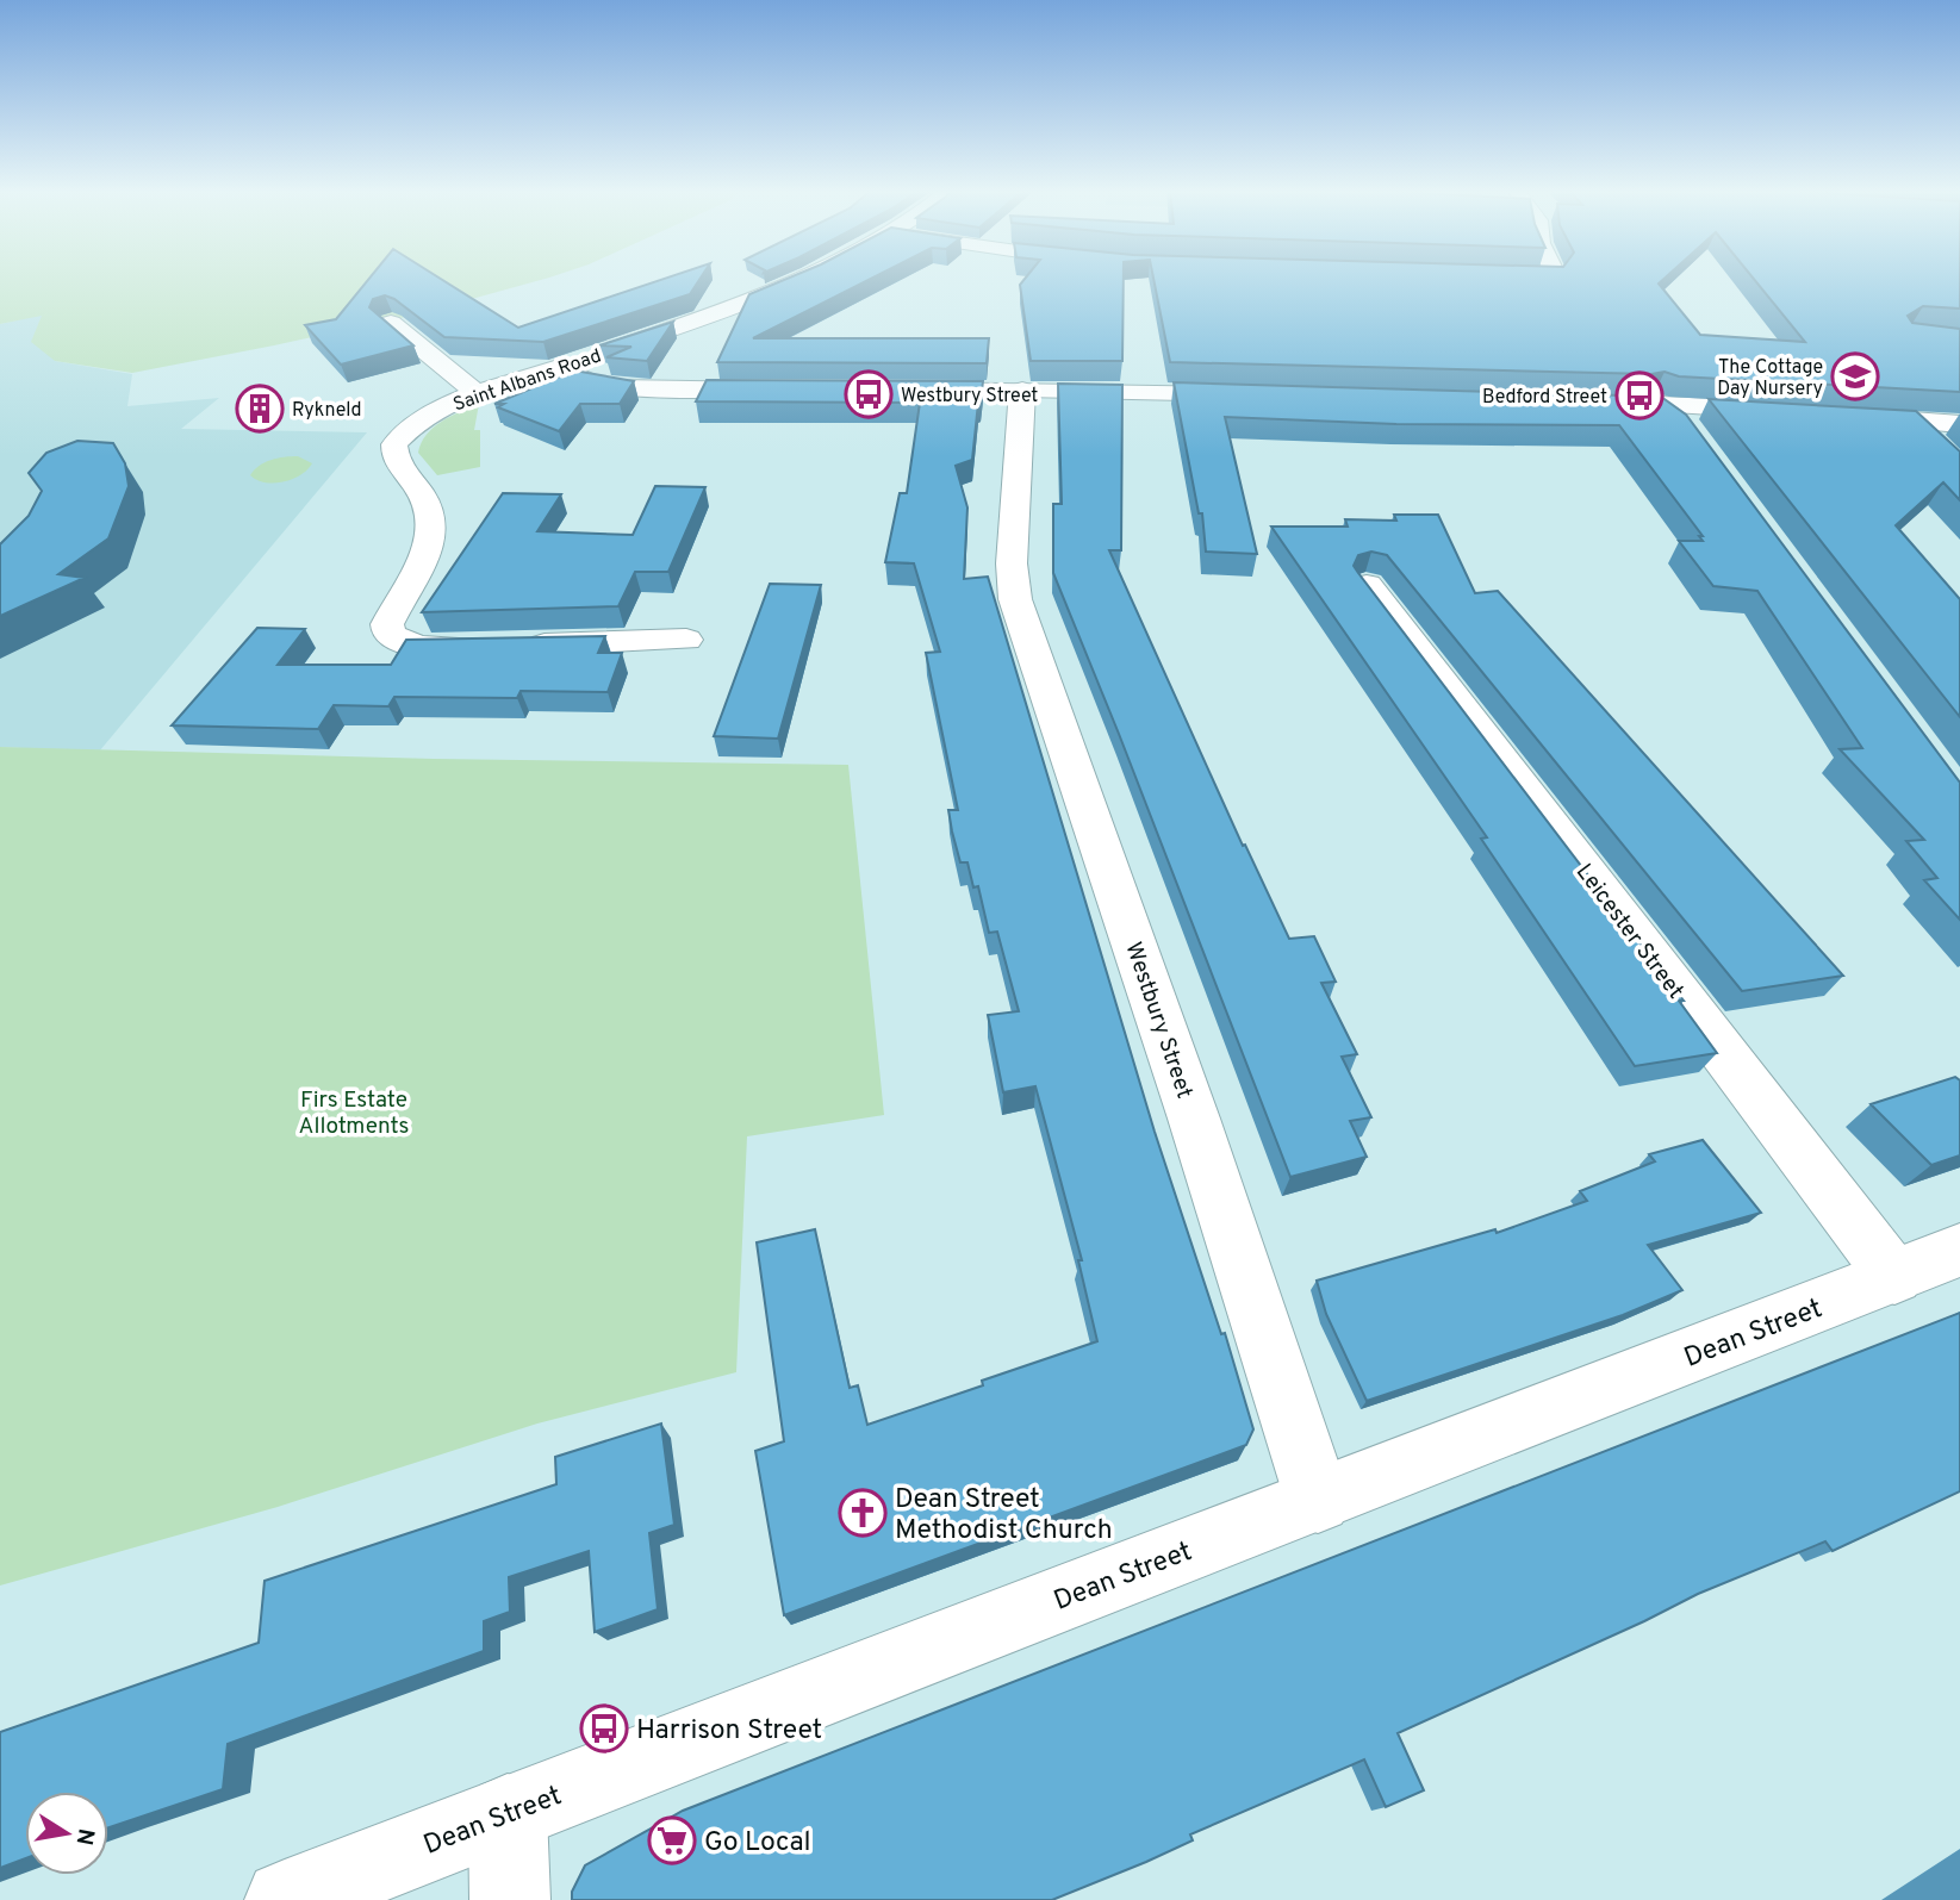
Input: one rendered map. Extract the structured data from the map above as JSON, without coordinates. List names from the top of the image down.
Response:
{
  "streets": {
    "street": [
      "Saint Albans Road",
      "Leicester Street",
      "Westbury Street",
      "Dean Street"
    ]
  },
  "crossings": [
    ["Leicester Street", "Dean Street"],
    ["Westbury Street", "Dean Street"]
  ],
  "parks": ["Firs Estate Allotments"],
  "places": {
    "school or university": ["The Cottage Day Nursery"],
    "bus stop": ["Westbury Street", "Bedford Street", "Harrison Street"],
    "building": ["Rykneld"],
    "church": ["Dean Street Methodist Church"],
    "supermarket": ["Go Local"]
  },
  "north": "right"
}
